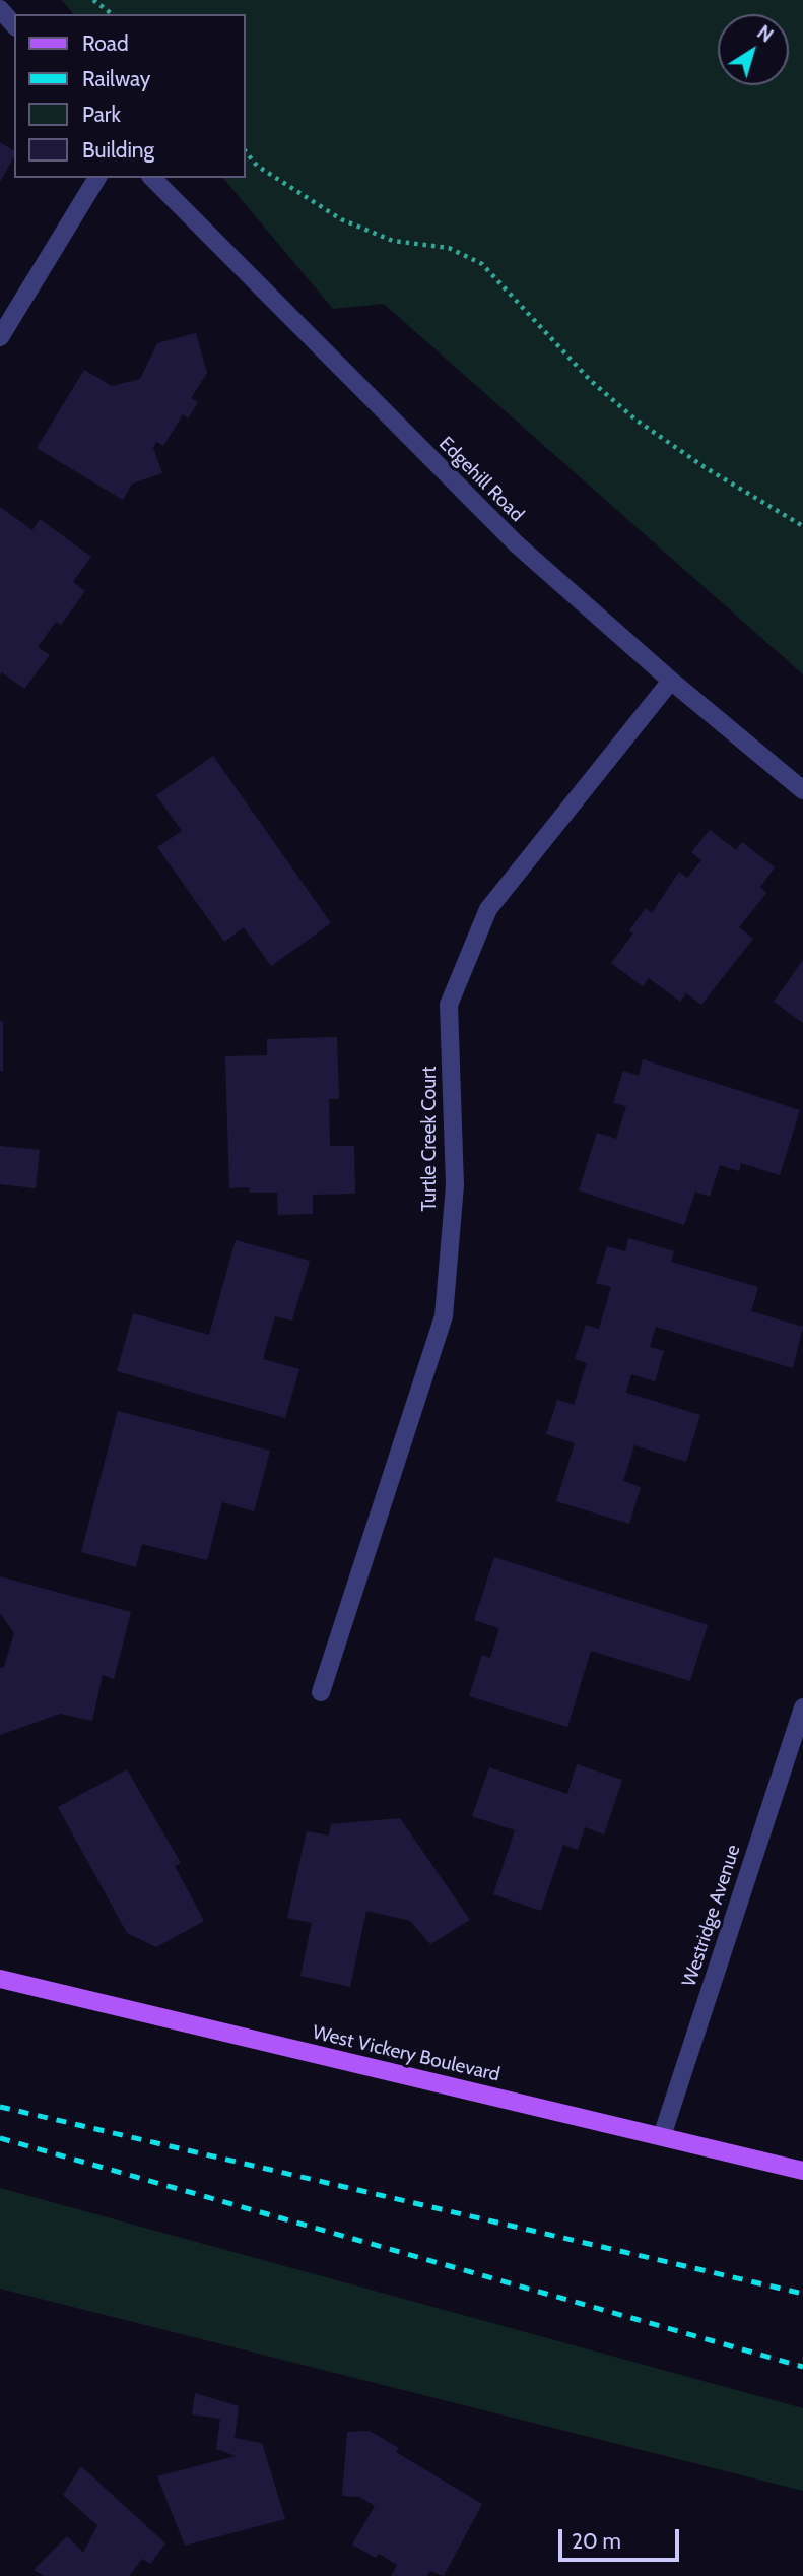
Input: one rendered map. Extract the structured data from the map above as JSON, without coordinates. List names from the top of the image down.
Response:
{
  "streets": {
    "main road": ["West Vickery Boulevard"],
    "street": ["Edgehill Road", "Turtle Creek Court", "Westridge Avenue"]
  },
  "crossings": [
    ["Edgehill Road", "Turtle Creek Court"],
    ["Westridge Avenue", "West Vickery Boulevard"]
  ],
  "legend": [
    "Road",
    "Railway",
    "Park",
    "Building"
  ],
  "scale_bar": "20 m",
  "north": "top right"
}
